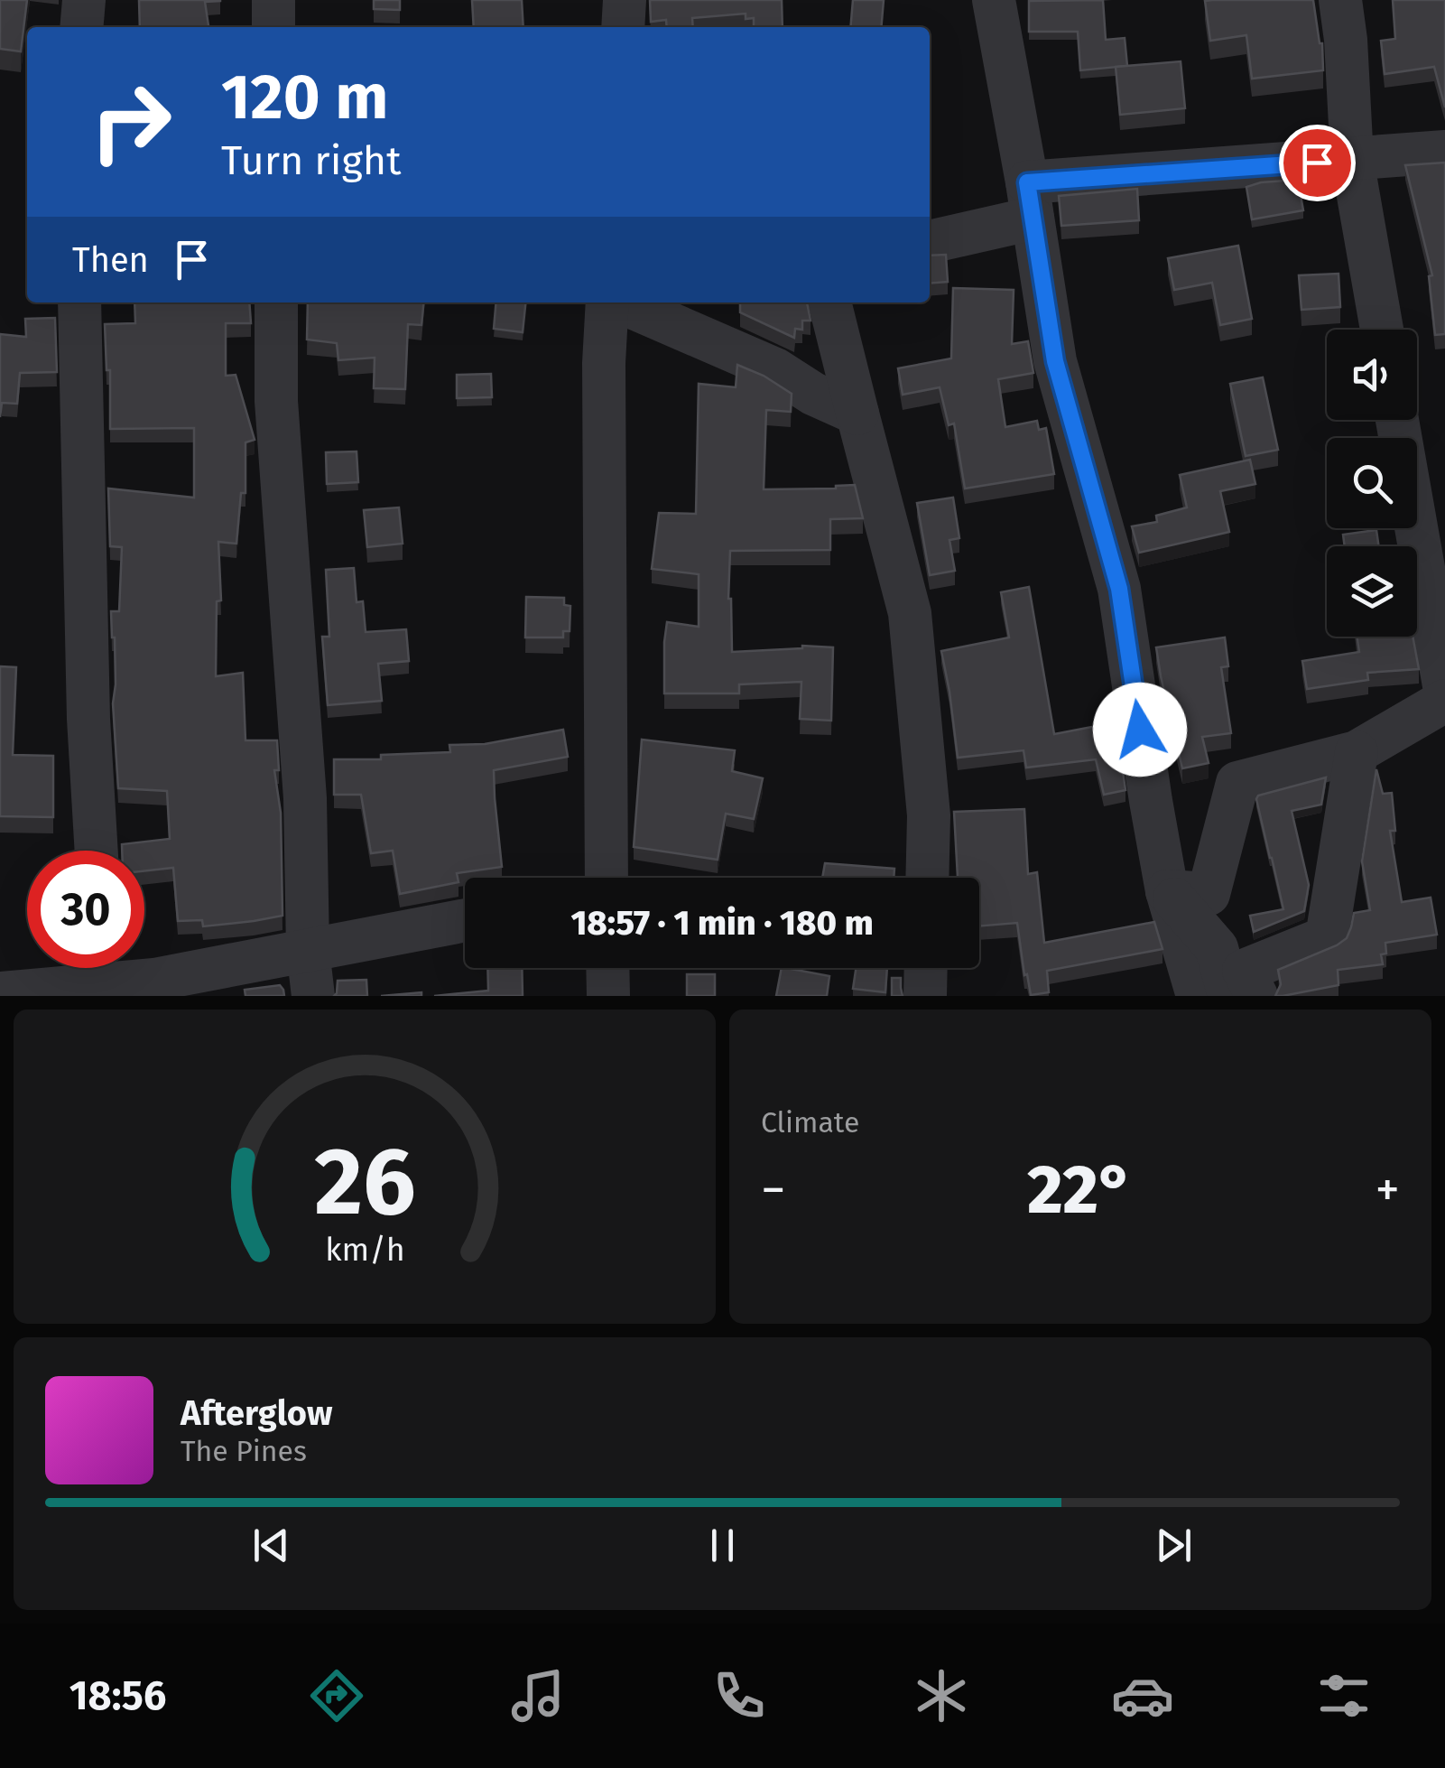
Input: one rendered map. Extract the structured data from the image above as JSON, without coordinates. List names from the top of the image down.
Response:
{
  "page": {
    "turn": ["120 m", "Turn right"],
    "then": "Then",
    "limit": "30",
    "trip": "18:57 · 1 min · 180 m",
    "tile": "Climate",
    "heat": ["−", "22°", "+"],
    "song": ["Afterglow", "The Pines"],
    "tabs": "18:56",
    "gauge": ["26", "km/h"]
  }
}
